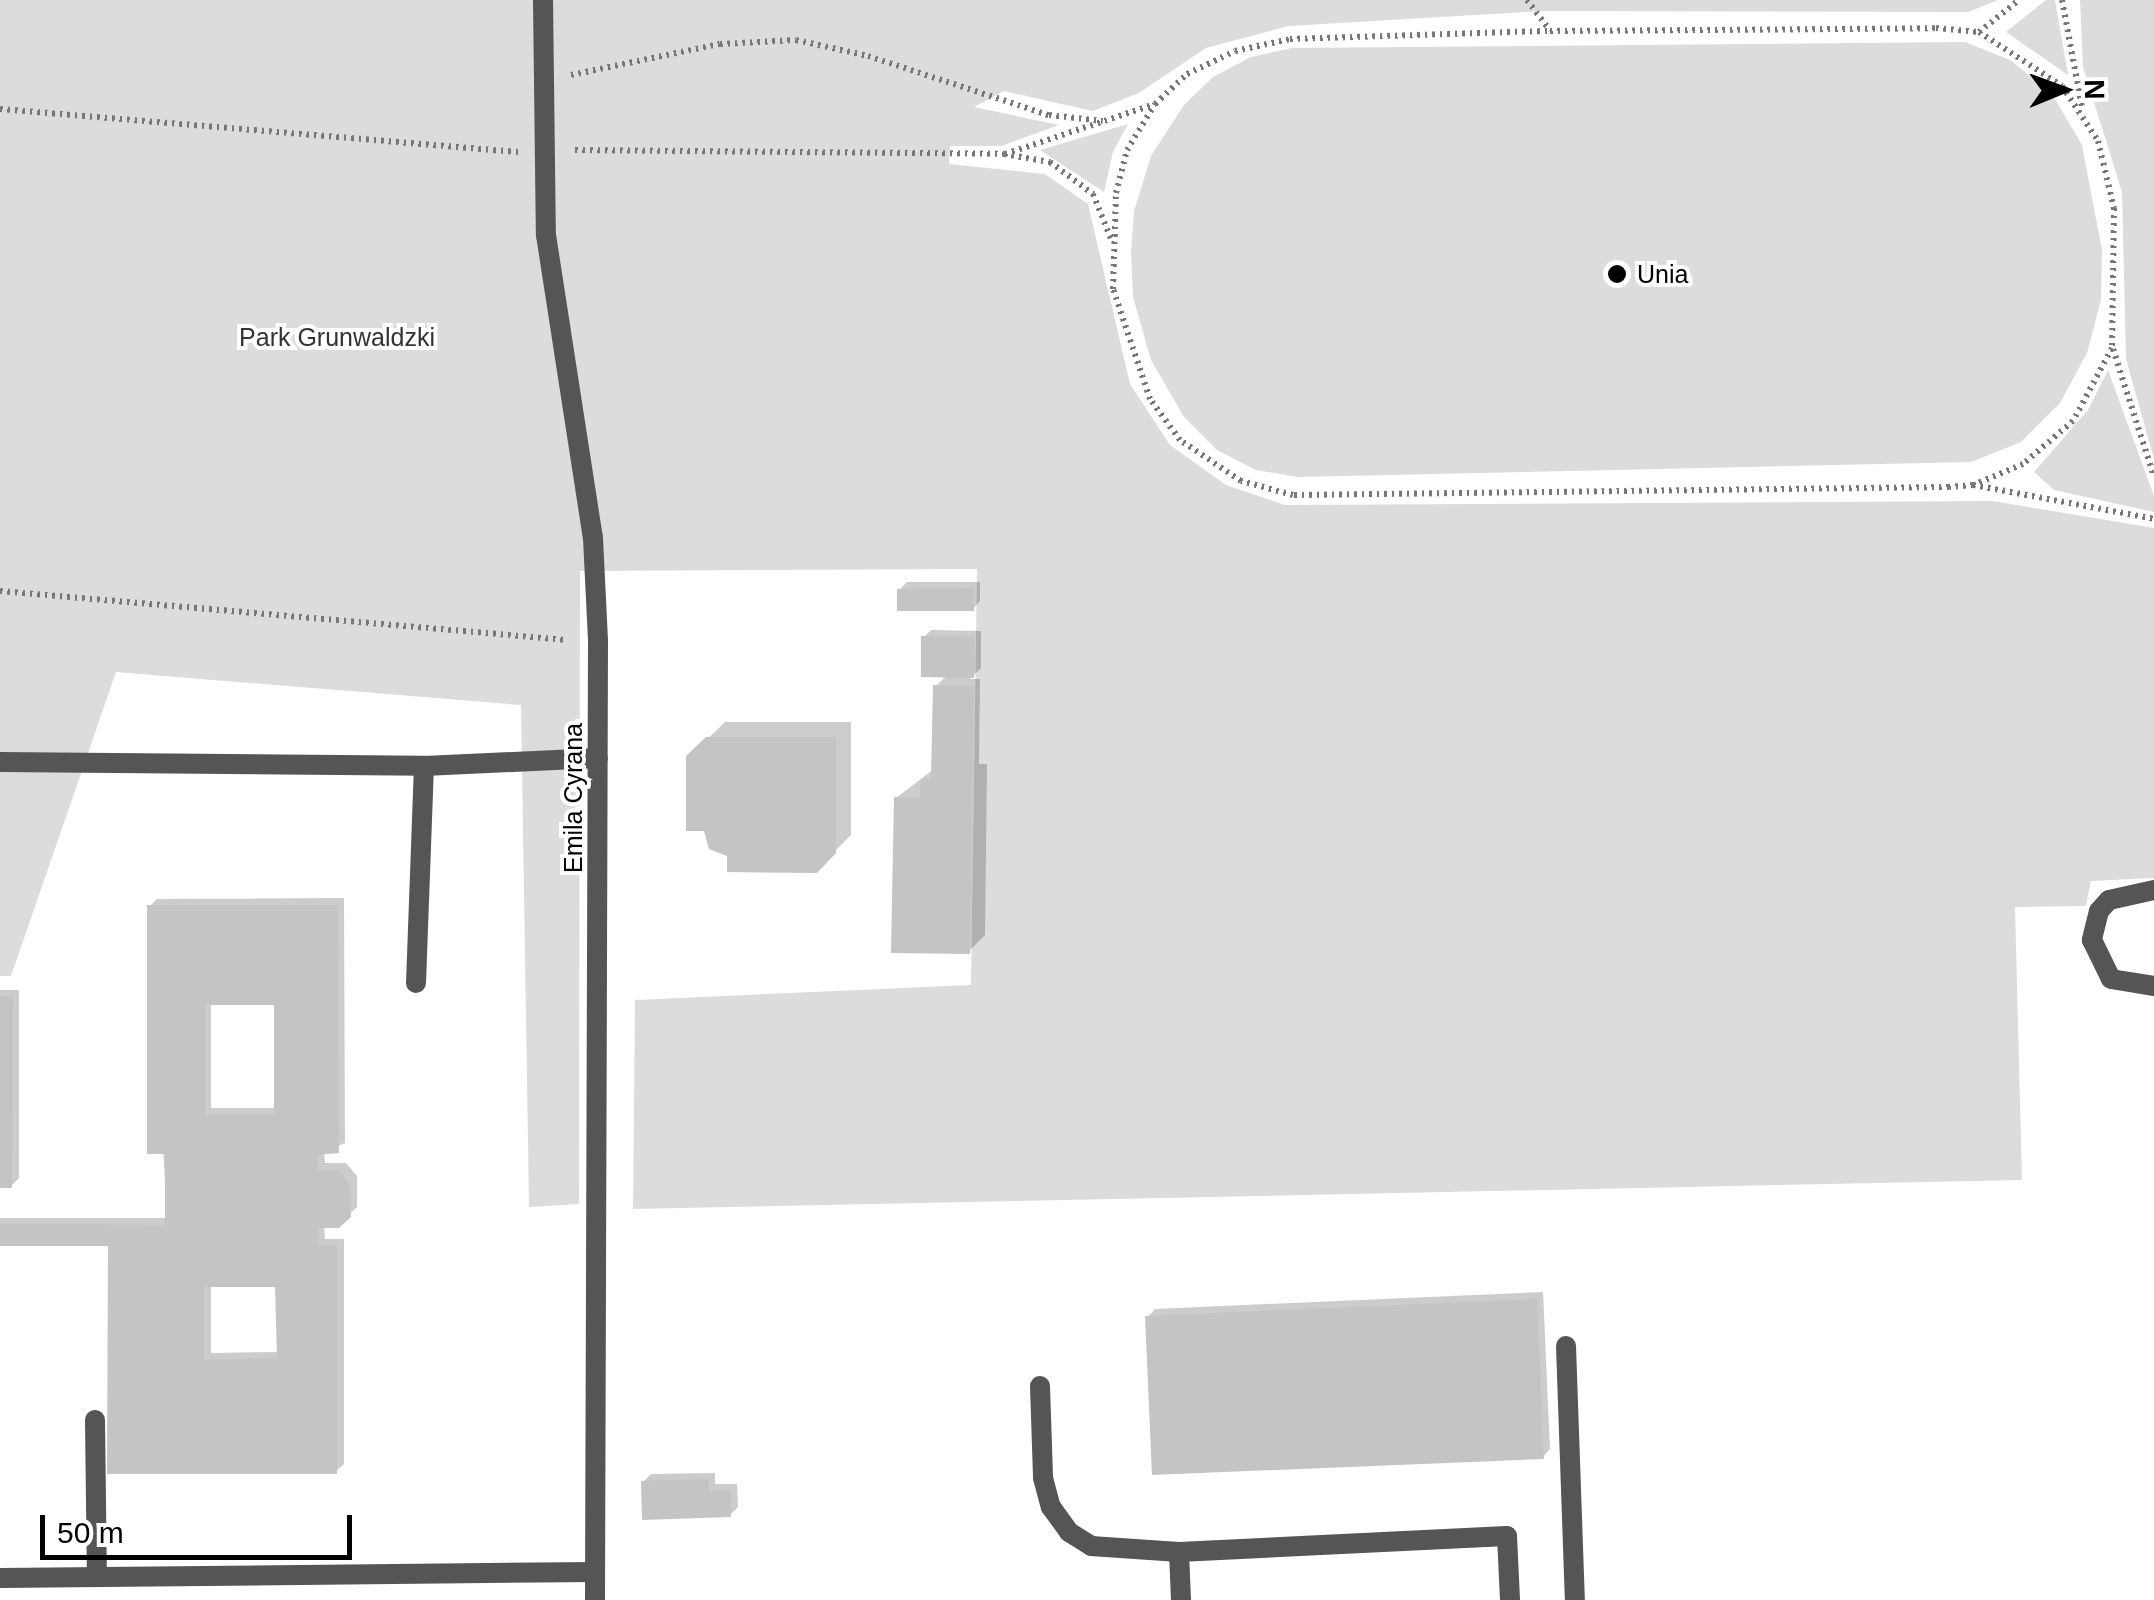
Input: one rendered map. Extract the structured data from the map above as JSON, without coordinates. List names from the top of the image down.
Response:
{
  "streets": {
    "street": ["Emila Cyrana"]
  },
  "parks": ["Park Grunwaldzki"],
  "places": ["Unia"],
  "scale_bar": "50 m",
  "north": "right"
}
